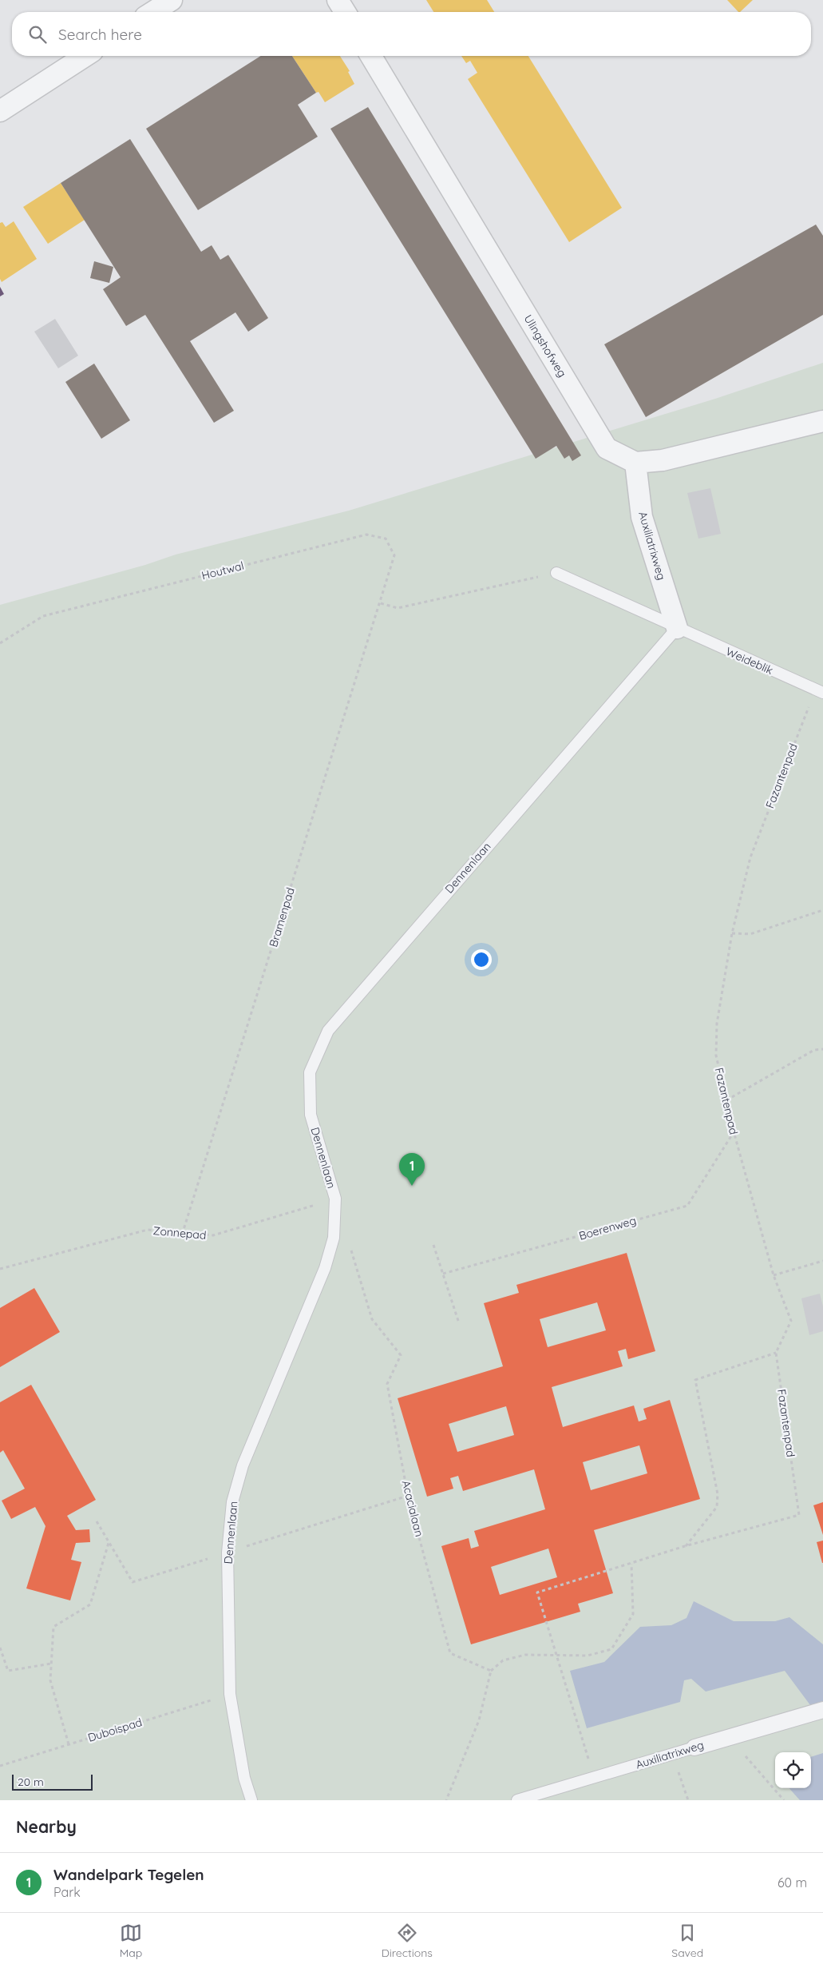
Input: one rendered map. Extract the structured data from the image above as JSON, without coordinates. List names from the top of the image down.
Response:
{
  "streets": {
    "street": ["Ulingshofweg", "Auxiliatrixweg"],
    "lane": ["Weideblik", "Dennenlaan"],
    "path": [
      "Houtwal",
      "Fazantenpad",
      "Bramenpad",
      "Boerenweg",
      "Zonnepad",
      "Acacialaan",
      "Duboispad"
    ]
  },
  "crossings": [
    ["Ulingshofweg", "Auxiliatrixweg"],
    ["Auxiliatrixweg", "Weideblik"],
    ["Auxiliatrixweg", "Dennenlaan"],
    ["Houtwal", "Bramenpad"],
    ["Weideblik", "Fazantenpad"],
    ["Weideblik", "Dennenlaan"],
    ["Fazantenpad", "Boerenweg"],
    ["Dennenlaan", "Zonnepad"],
    ["Dennenlaan", "Duboispad"],
    ["Bramenpad", "Zonnepad"]
  ],
  "scale_bar": "20 m",
  "page": {
    "search": "Search here",
    "pins": "1",
    "scale": "20 m",
    "heading": "Nearby",
    "list": [
      {
        "mark": "1",
        "name": "Wandelpark Tegelen",
        "note": "Park",
        "value": "60 m"
      }
    ],
    "nav": ["Map", "Directions", "Saved"]
  }
}
